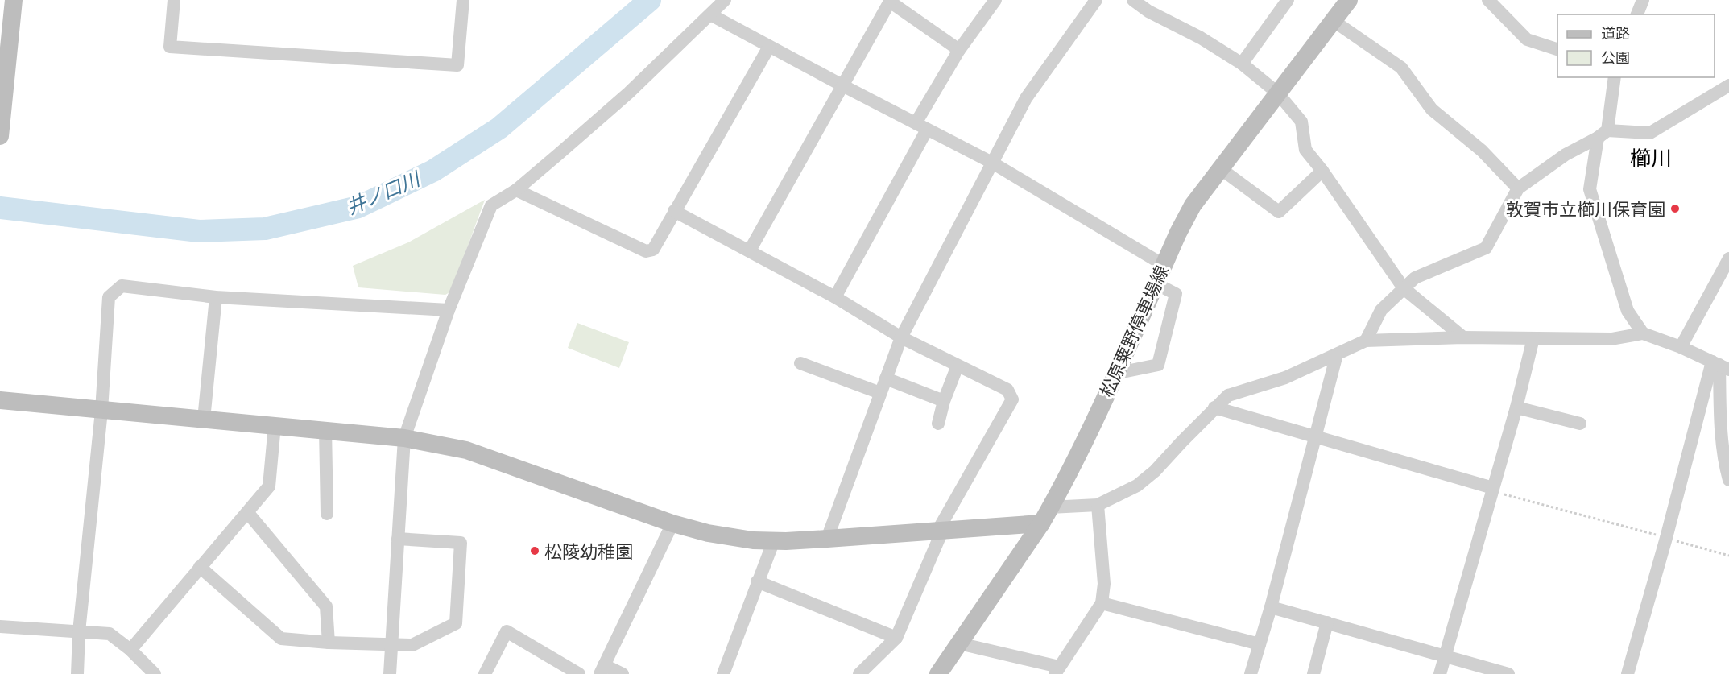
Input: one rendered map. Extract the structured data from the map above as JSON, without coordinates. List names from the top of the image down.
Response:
{
  "streets": {
    "street": ["松原粟野停車場線"]
  },
  "districts": ["櫛川"],
  "water": ["井ノ口川"],
  "places": ["敦賀市立櫛川保育園", "松陵幼稚園"],
  "legend": ["道路", "公園"]
}
